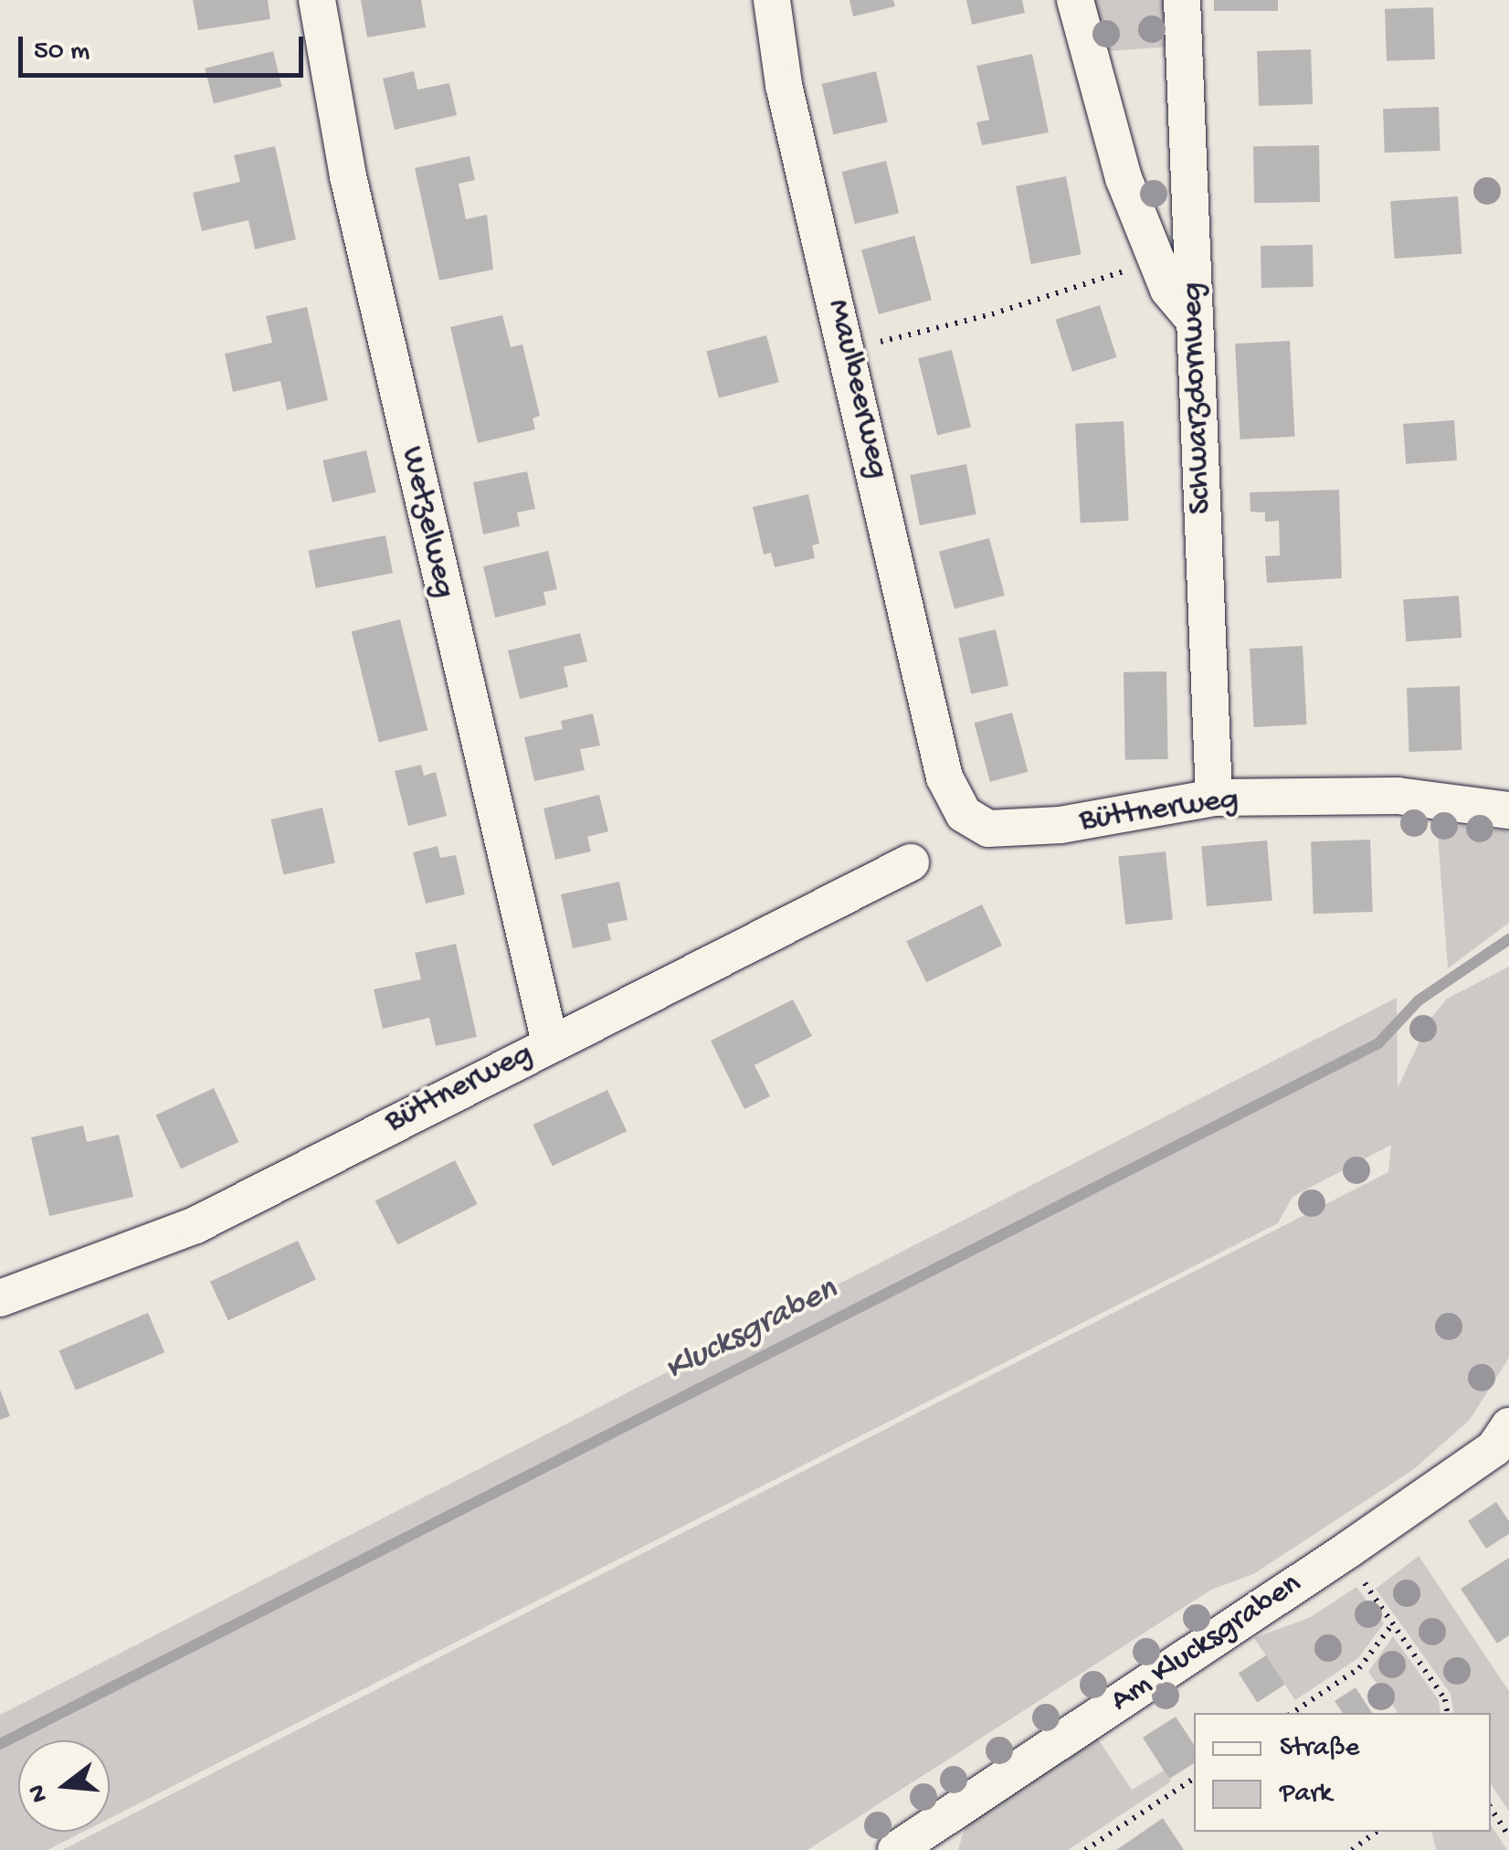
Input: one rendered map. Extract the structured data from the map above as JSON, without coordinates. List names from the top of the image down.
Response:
{
  "streets": {
    "street": [
      "Maulbeerweg",
      "Schwarzdornweg",
      "Wetzelweg",
      "Büttnerweg",
      "Am Klucksgraben"
    ]
  },
  "crossings": [
    ["Maulbeerweg", "Büttnerweg"],
    ["Schwarzdornweg", "Büttnerweg"],
    ["Wetzelweg", "Büttnerweg"]
  ],
  "water": ["Klucksgraben"],
  "legend": ["Straße", "Park"],
  "scale_bar": "50 m",
  "north": "left"
}
